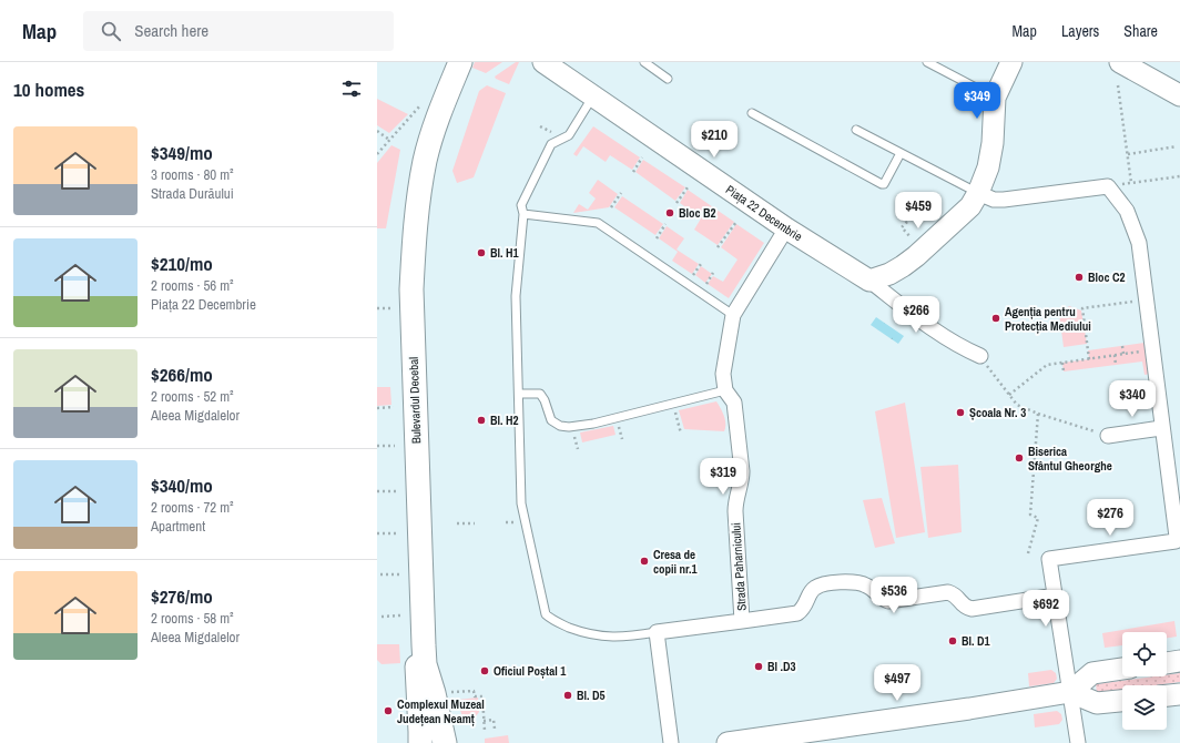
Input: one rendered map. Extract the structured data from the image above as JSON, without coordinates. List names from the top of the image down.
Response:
{
  "streets": {
    "main road": ["Bulevardul Decebal"],
    "street": ["Piața 22 Decembrie", "Strada Paharnicului"]
  },
  "crossings": [
    ["Piața 22 Decembrie", "Strada Paharnicului"]
  ],
  "places": [
    "Bloc B2",
    "Bl. H1",
    "Bloc C2",
    "Agenția pentru Protecția Mediului",
    "Școala Nr. 3",
    "Bl. H2",
    "Biserica Sfântul Gheorghe",
    "Cresa de copii nr.1",
    "Bl. D1",
    "Bl .D3",
    "Oficiul Poștal 1",
    "Bl. D5",
    "Complexul Muzeal Județean Neamț"
  ],
  "page": {
    "header": "Map",
    "search": "Search here",
    "nav": ["Map", "Layers", "Share"],
    "heading": "10 homes",
    "price": [
      "$349",
      "$210",
      "$459",
      "$266",
      "$340",
      "$319",
      "$276",
      "$536",
      "$692",
      "$497"
    ],
    "list": [
      {
        "name": "$349/mo",
        "note": "3 rooms · 80 m² · Strada Durăului"
      },
      {
        "name": "$210/mo",
        "note": "2 rooms · 56 m² · Piața 22 Decembrie"
      },
      {
        "name": "$266/mo",
        "note": "2 rooms · 52 m² · Aleea Migdalelor"
      },
      {
        "name": "$340/mo",
        "note": "2 rooms · 72 m² · Apartment"
      },
      {
        "name": "$276/mo",
        "note": "2 rooms · 58 m² · Aleea Migdalelor"
      }
    ]
  }
}
